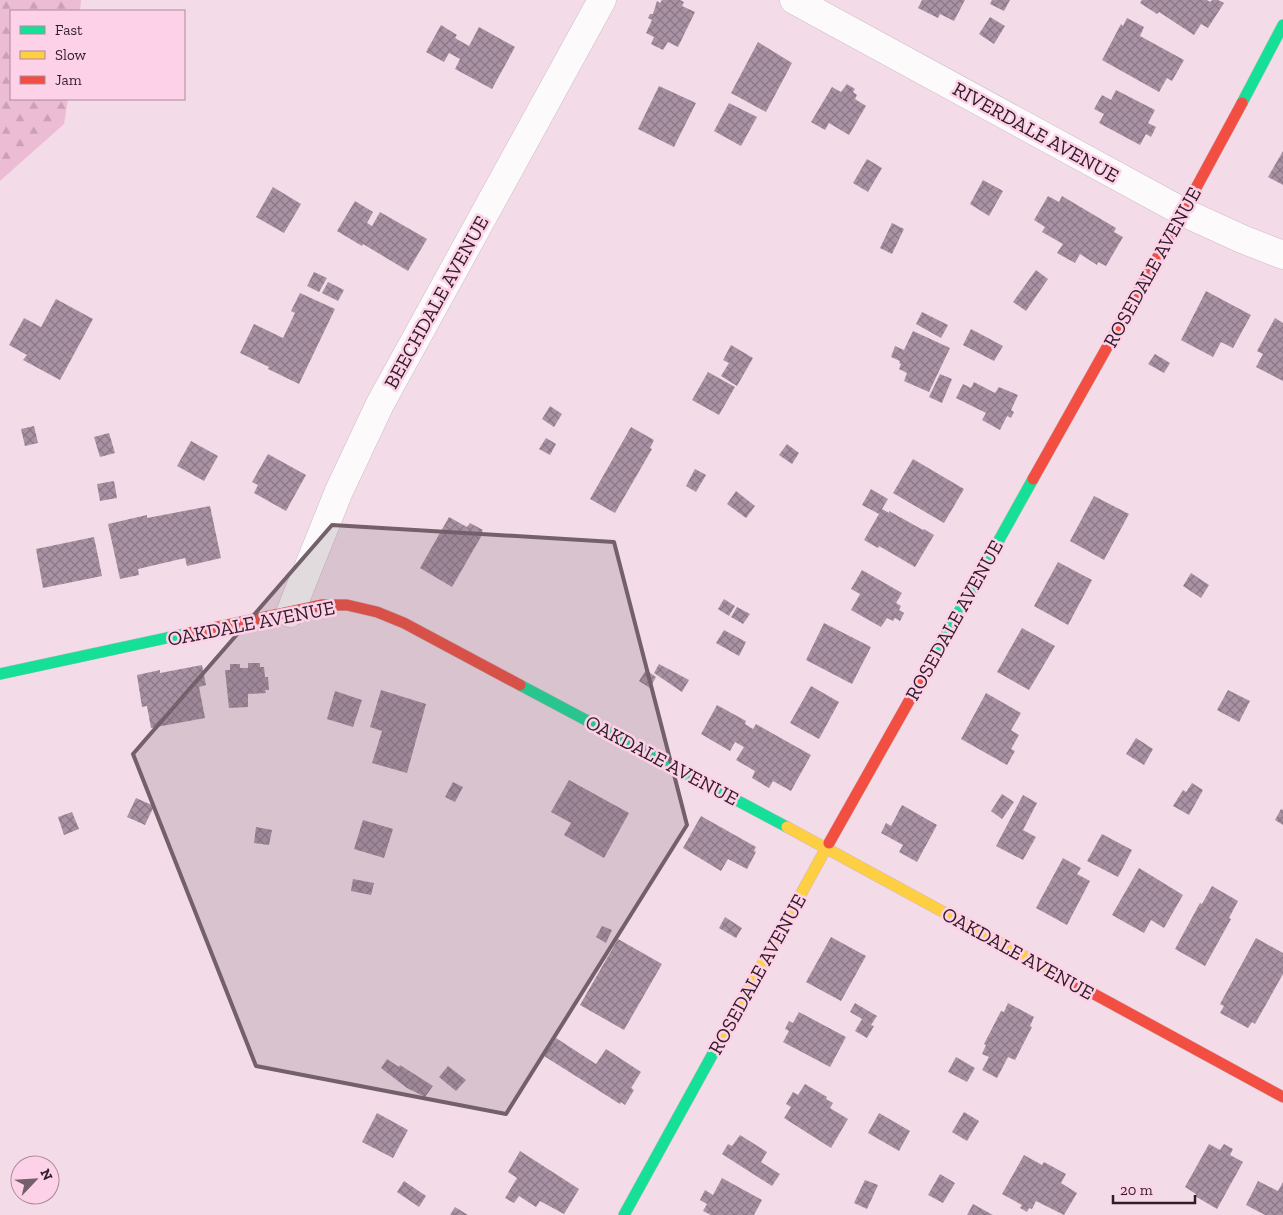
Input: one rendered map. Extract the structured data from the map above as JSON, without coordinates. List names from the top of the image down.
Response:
{
  "streets": {
    "street": [
      "RIVERDALE AVENUE",
      "ROSEDALE AVENUE",
      "BEECHDALE AVENUE",
      "OAKDALE AVENUE"
    ]
  },
  "crossings": [
    ["RIVERDALE AVENUE", "ROSEDALE AVENUE"],
    ["ROSEDALE AVENUE", "OAKDALE AVENUE"],
    ["BEECHDALE AVENUE", "OAKDALE AVENUE"]
  ],
  "legend": ["Fast", "Slow", "Jam"],
  "scale_bar": "20 m",
  "north": "top right"
}
